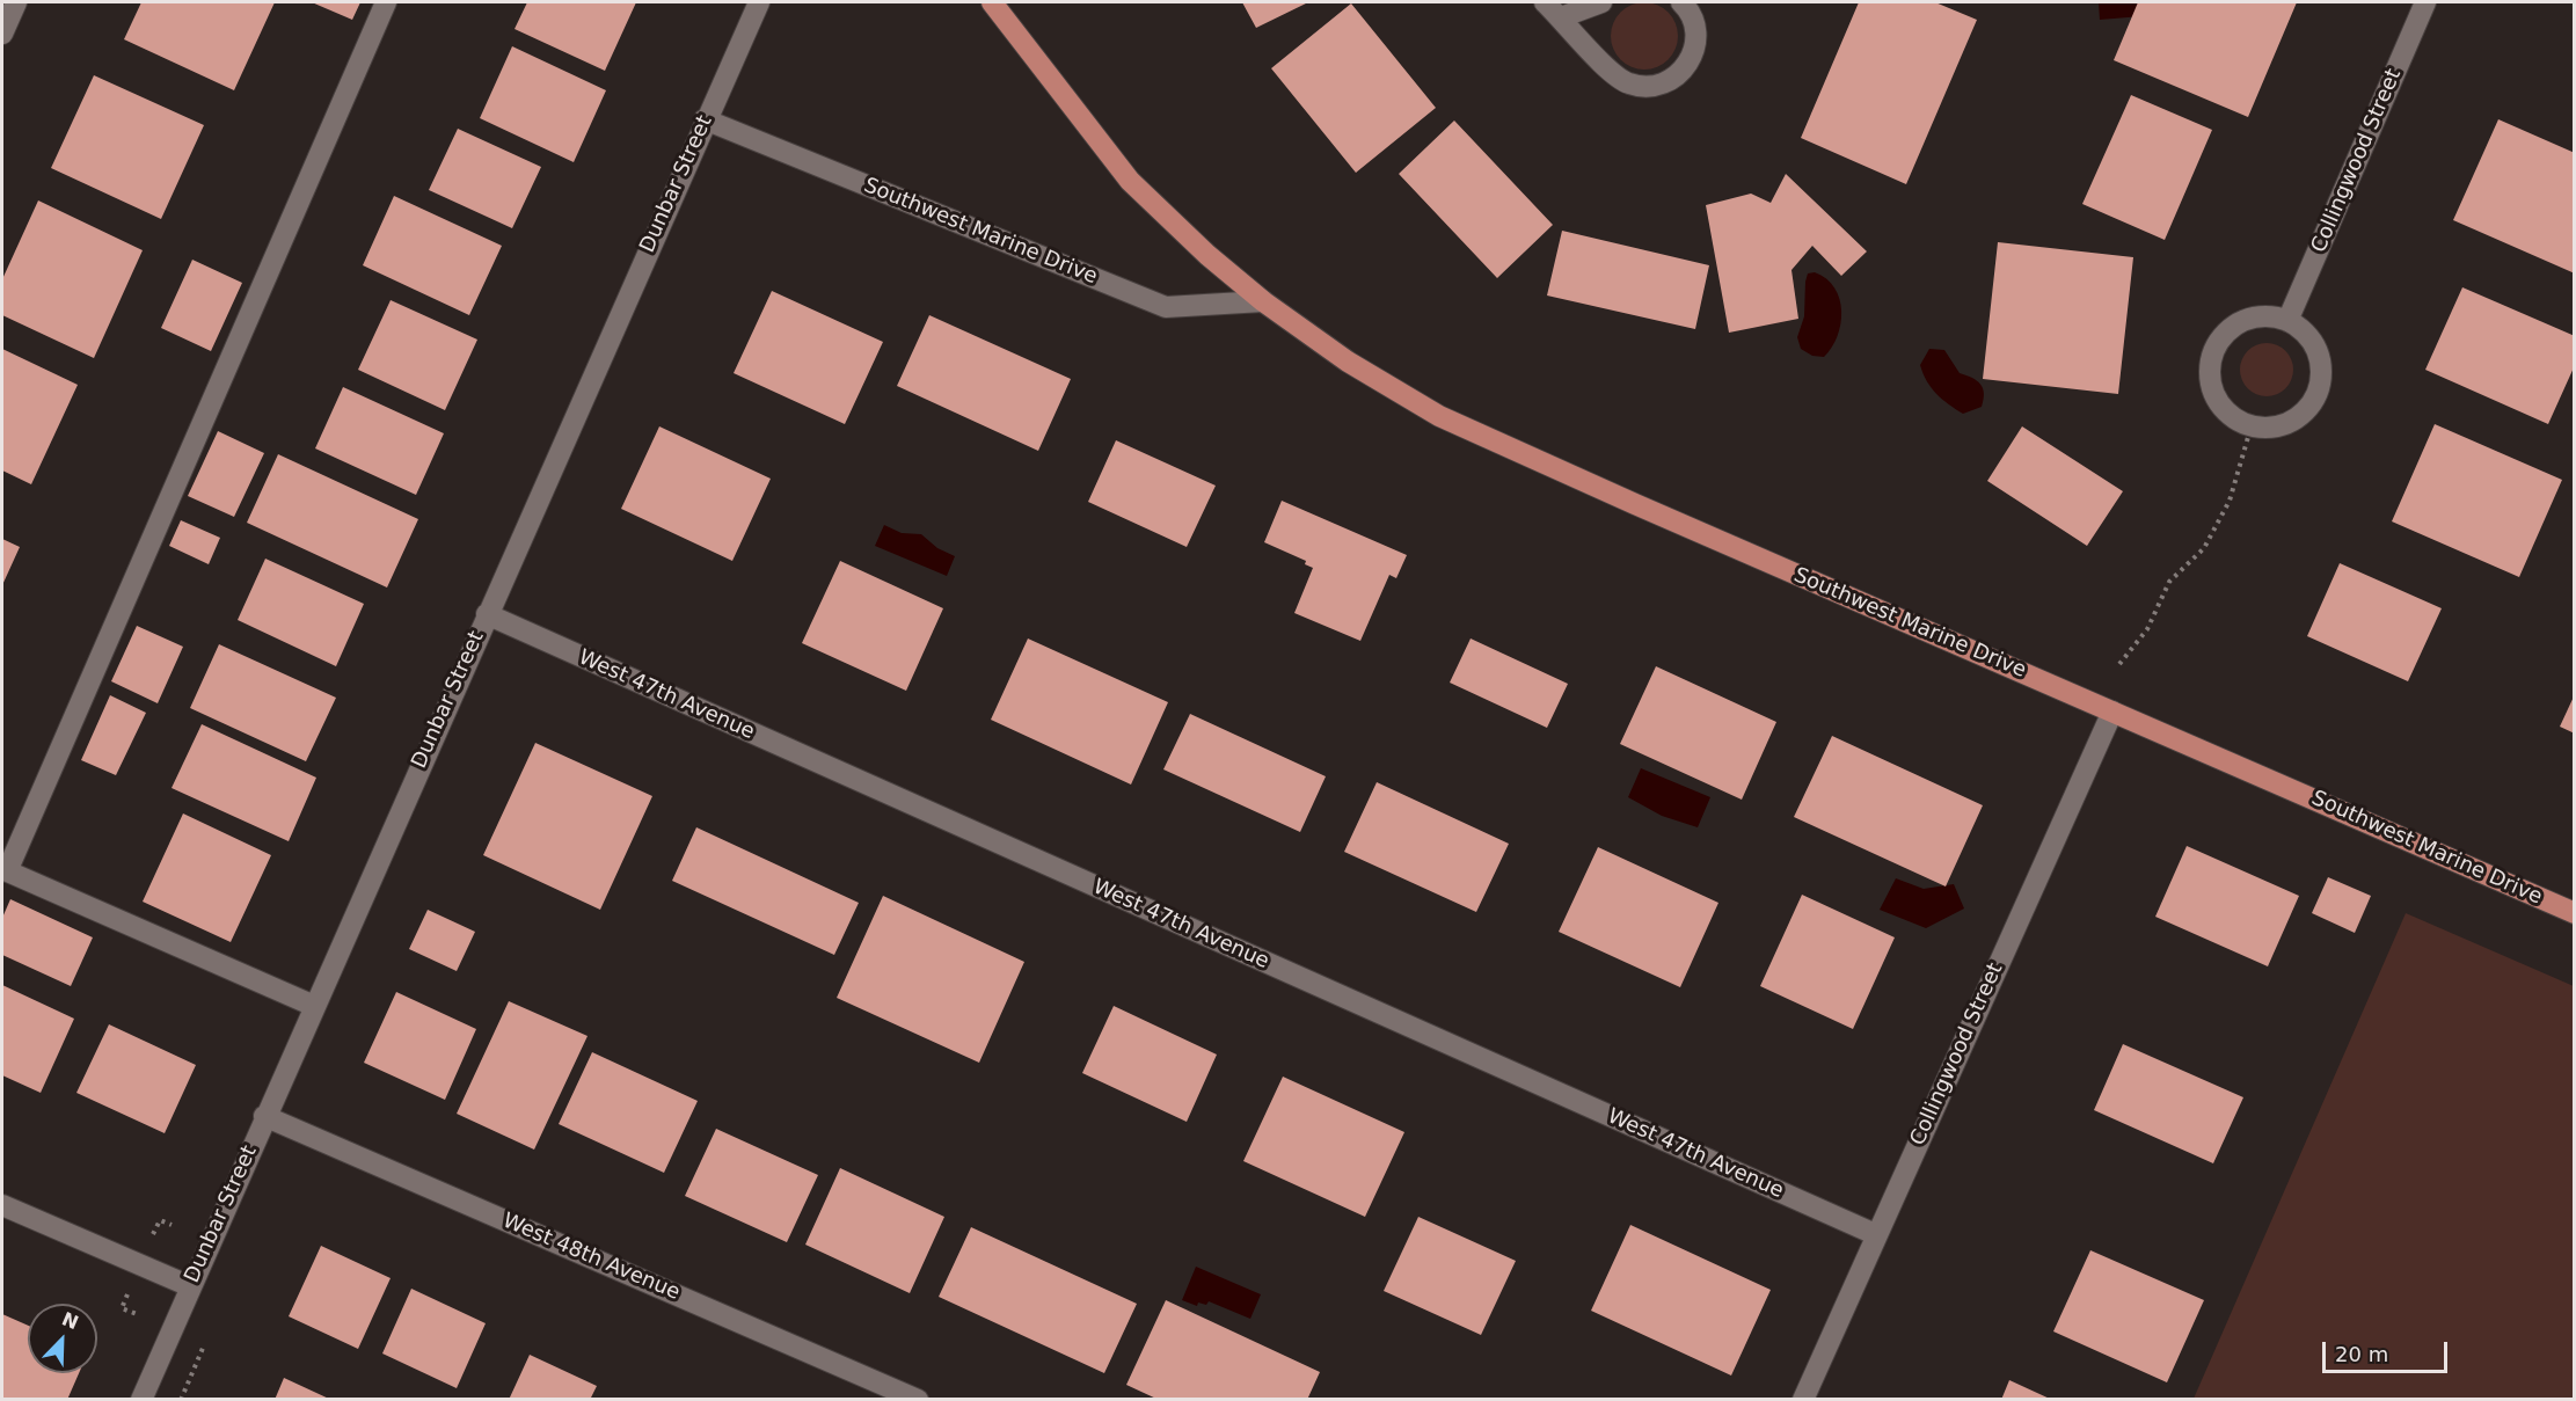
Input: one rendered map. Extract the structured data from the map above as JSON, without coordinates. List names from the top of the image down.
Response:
{
  "streets": {
    "main road": ["Southwest Marine Drive"],
    "street": [
      "Collingwood Street",
      "Dunbar Street",
      "West 47th Avenue",
      "West 48th Avenue"
    ]
  },
  "crossings": [
    ["Collingwood Street", "Southwest Marine Drive"],
    ["Collingwood Street", "West 47th Avenue"],
    ["Dunbar Street", "Southwest Marine Drive"],
    ["Dunbar Street", "West 47th Avenue"],
    ["Dunbar Street", "West 48th Avenue"]
  ],
  "scale_bar": "20 m",
  "north": "top right"
}
